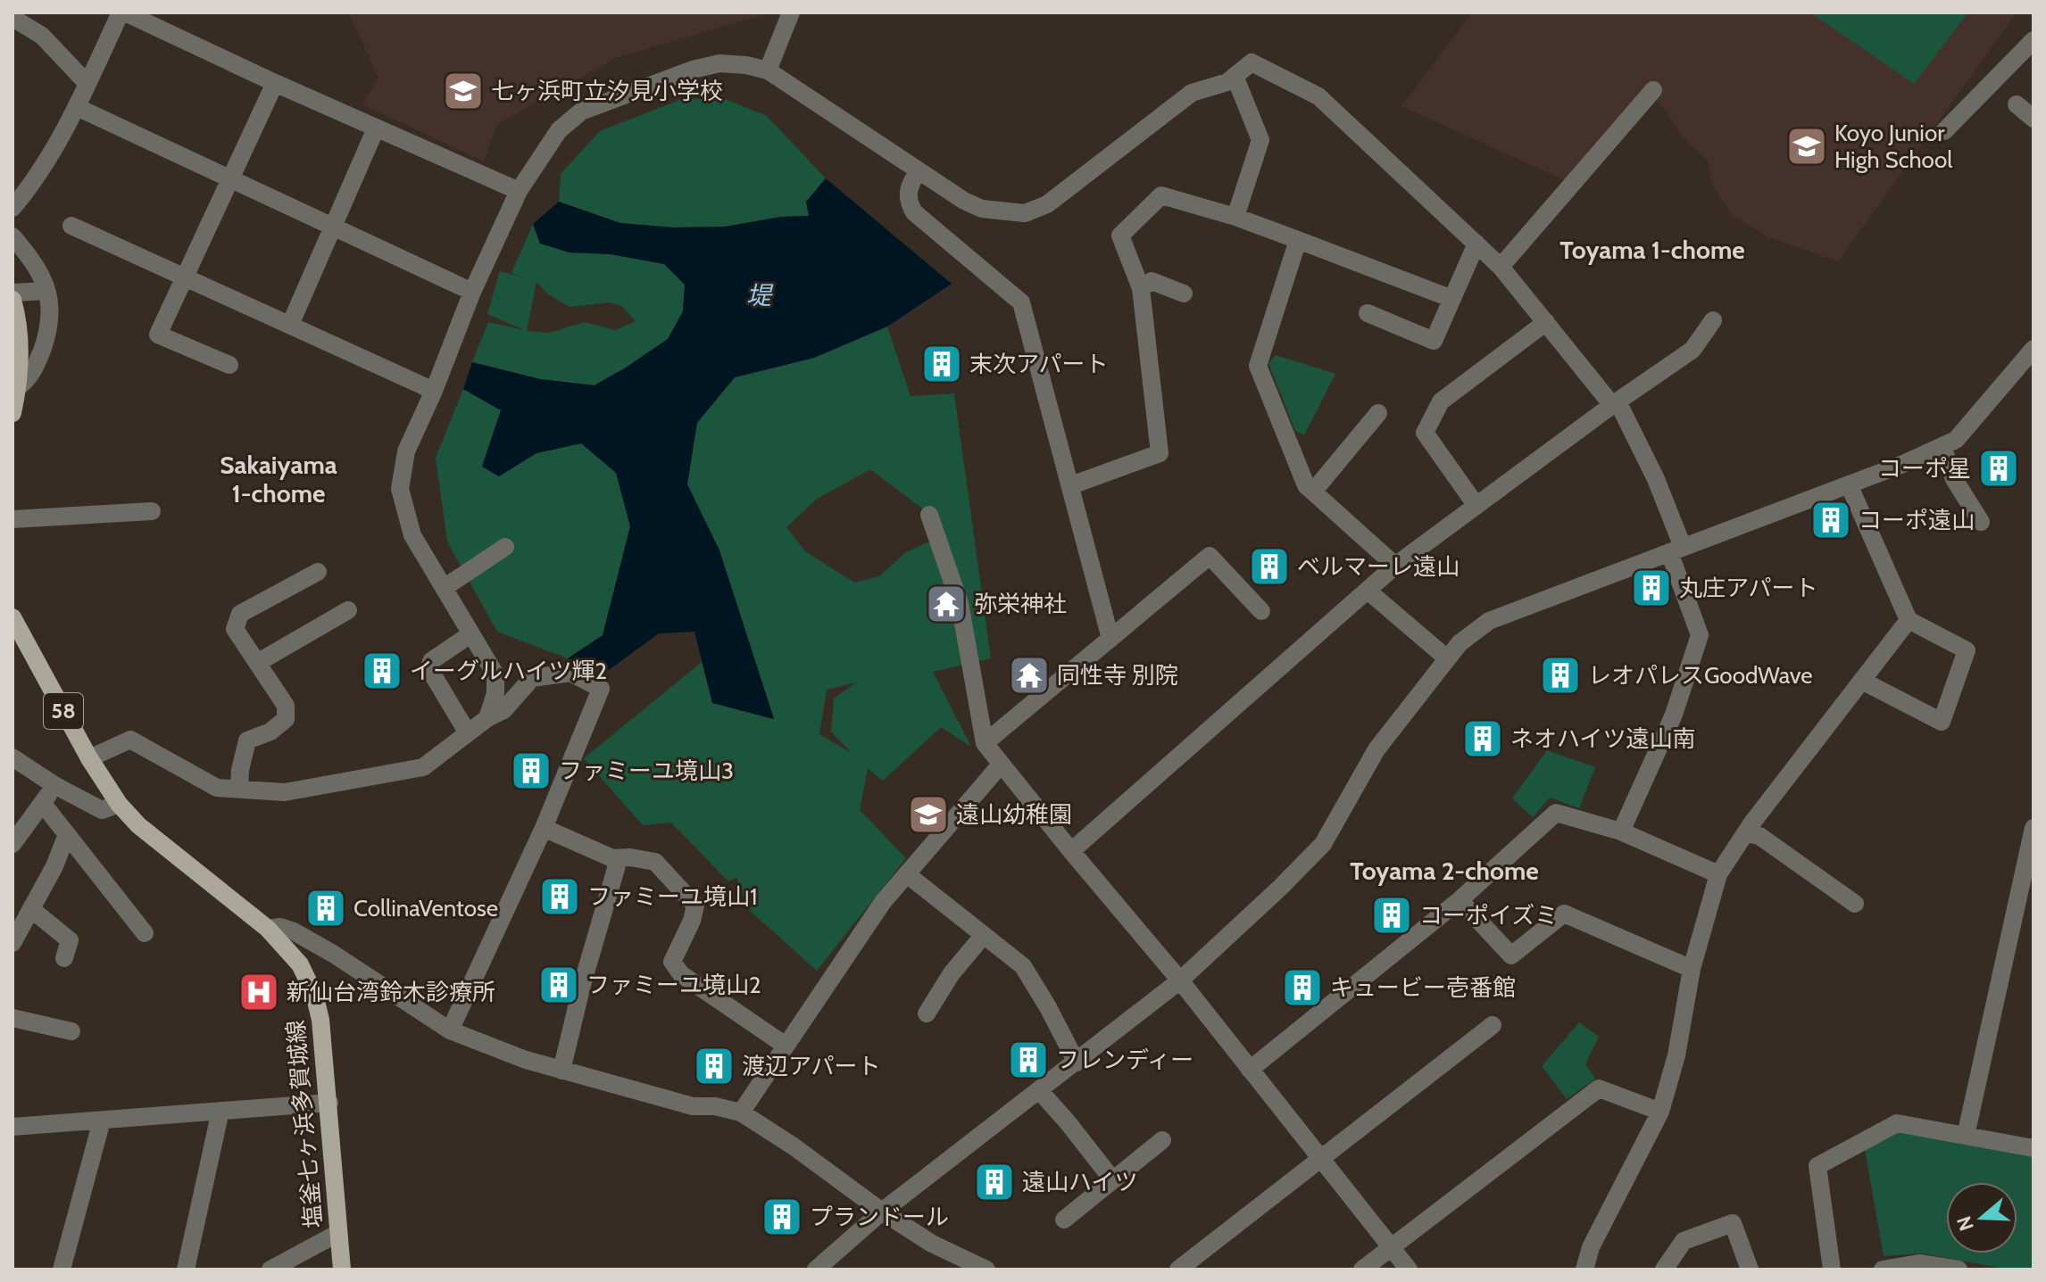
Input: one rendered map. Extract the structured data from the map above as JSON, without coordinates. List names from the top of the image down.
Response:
{
  "streets": {
    "main road": ["58", "塩釜七ヶ浜多賀城線"]
  },
  "districts": ["Toyama 1-chome", "Sakaiyama 1-chome", "Toyama 2-chome"],
  "water": ["堤"],
  "places": {
    "school or university": ["七ヶ浜町立汐見小学校", "Koyo Junior High School", "遠山幼稚園"],
    "building": [
      "末次アパート",
      "コーポ星",
      "コーポ遠山",
      "ベルマーレ遠山",
      "丸庄アパート",
      "イーグルハイツ輝2",
      "レオパレスGoodWave",
      "ネオハイツ遠山南",
      "ファミーユ境山3",
      "ファミーユ境山1",
      "CollinaVentose",
      "コーポイズミ",
      "ファミーユ境山2",
      "キュービー壱番館",
      "フレンディー",
      "渡辺アパート",
      "遠山ハイツ",
      "プランドール"
    ],
    "temple": ["弥栄神社", "同性寺 別院"],
    "hospital": ["新仙台湾鈴木診療所"]
  },
  "north": "left"
}
